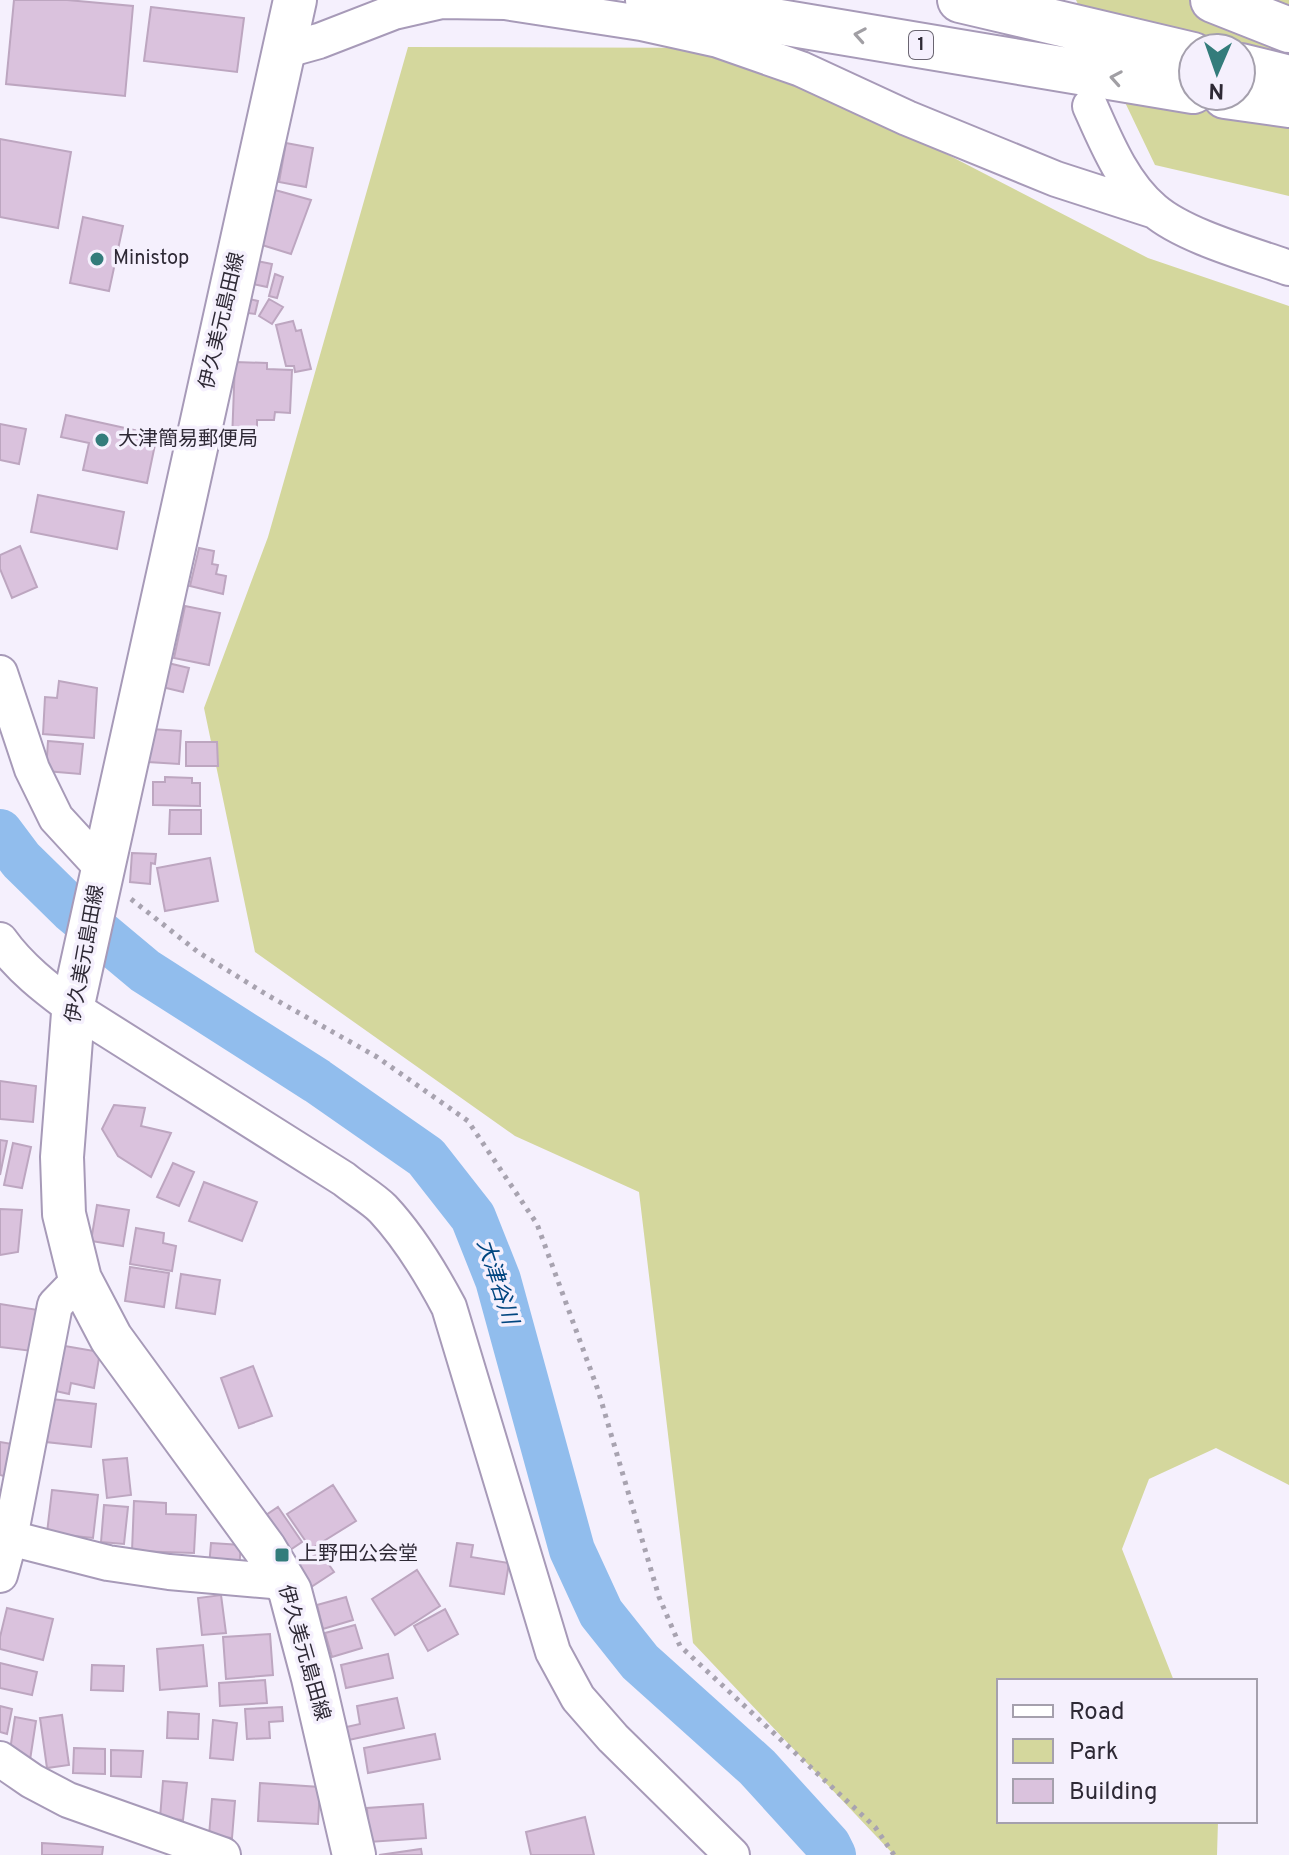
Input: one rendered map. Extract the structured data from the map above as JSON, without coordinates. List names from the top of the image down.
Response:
{
  "streets": {
    "highway": ["1"],
    "main road": ["伊久美元島田線"]
  },
  "water": ["大津谷川"],
  "places": {
    "other": ["Ministop", "大津簡易郵便局"],
    "transit": ["上野田公会堂"]
  },
  "legend": ["Road", "Park", "Building"],
  "north": "bottom"
}
